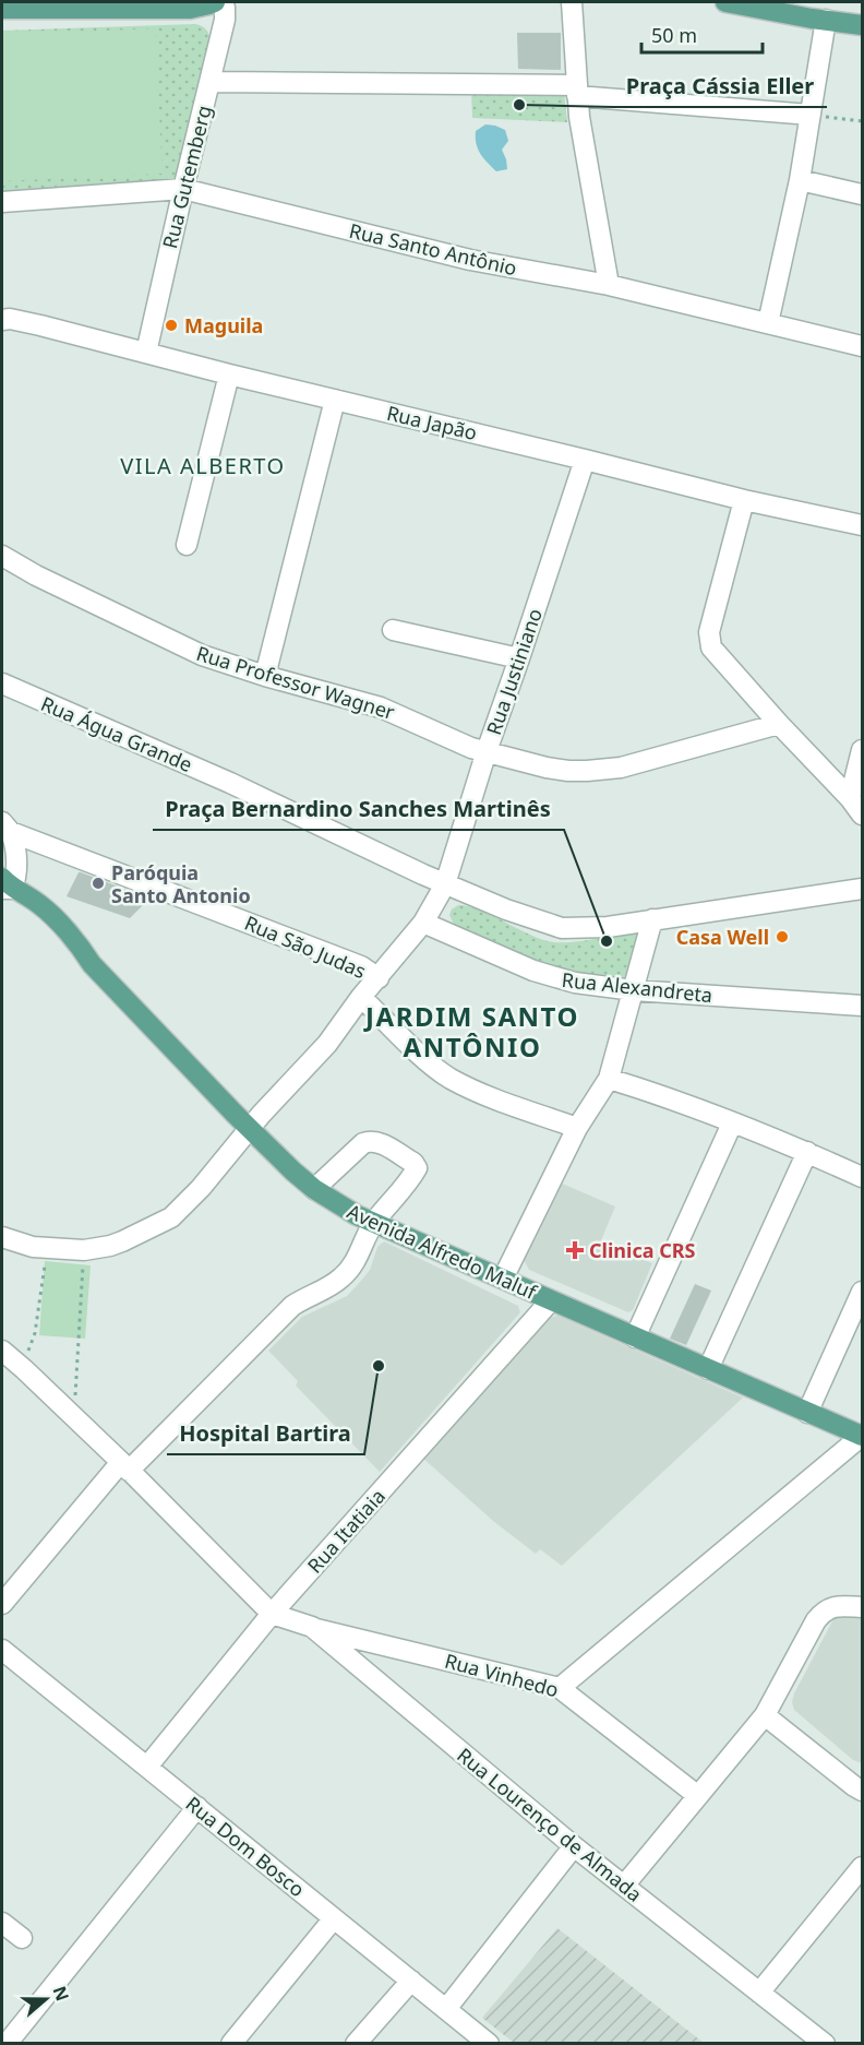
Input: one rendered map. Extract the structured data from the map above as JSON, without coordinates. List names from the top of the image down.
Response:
{
  "streets": {
    "main road": ["Avenida Alfredo Maluf"],
    "street": [
      "Rua Gutemberg",
      "Rua Santo Antônio",
      "Rua Japão",
      "Rua Justiniano",
      "Rua Professor Wagner",
      "Rua Água Grande",
      "Rua São Judas",
      "Rua Alexandreta",
      "Rua Itatiaia",
      "Rua Vinhedo",
      "Rua Lourenço de Almada",
      "Rua Dom Bosco"
    ]
  },
  "crossings": [
    ["Rua Gutemberg", "Rua Santo Antônio"],
    ["Rua Gutemberg", "Rua Japão"],
    ["Rua Japão", "Rua Justiniano"],
    ["Rua Justiniano", "Rua Professor Wagner"],
    ["Rua Justiniano", "Rua Água Grande"],
    ["Rua Justiniano", "Rua São Judas"],
    ["Rua Justiniano", "Rua Alexandreta"],
    ["Rua São Judas", "Avenida Alfredo Maluf"],
    ["Avenida Alfredo Maluf", "Rua Itatiaia"],
    ["Rua Itatiaia", "Rua Lourenço de Almada"],
    ["Rua Itatiaia", "Rua Dom Bosco"],
    ["Rua Vinhedo", "Rua Lourenço de Almada"]
  ],
  "districts": ["VILA ALBERTO", "JARDIM SANTO ANTÔNIO"],
  "places": {
    "other": [
      "Praça Cássia Eller",
      "Maguila",
      "Paróquia Santo Antonio",
      "Casa Well",
      "Praça Bernardino Sanches Martinês",
      "Hospital Bartira"
    ],
    "health": ["Clinica CRS"]
  },
  "scale_bar": "50 m",
  "north": "right"
}
